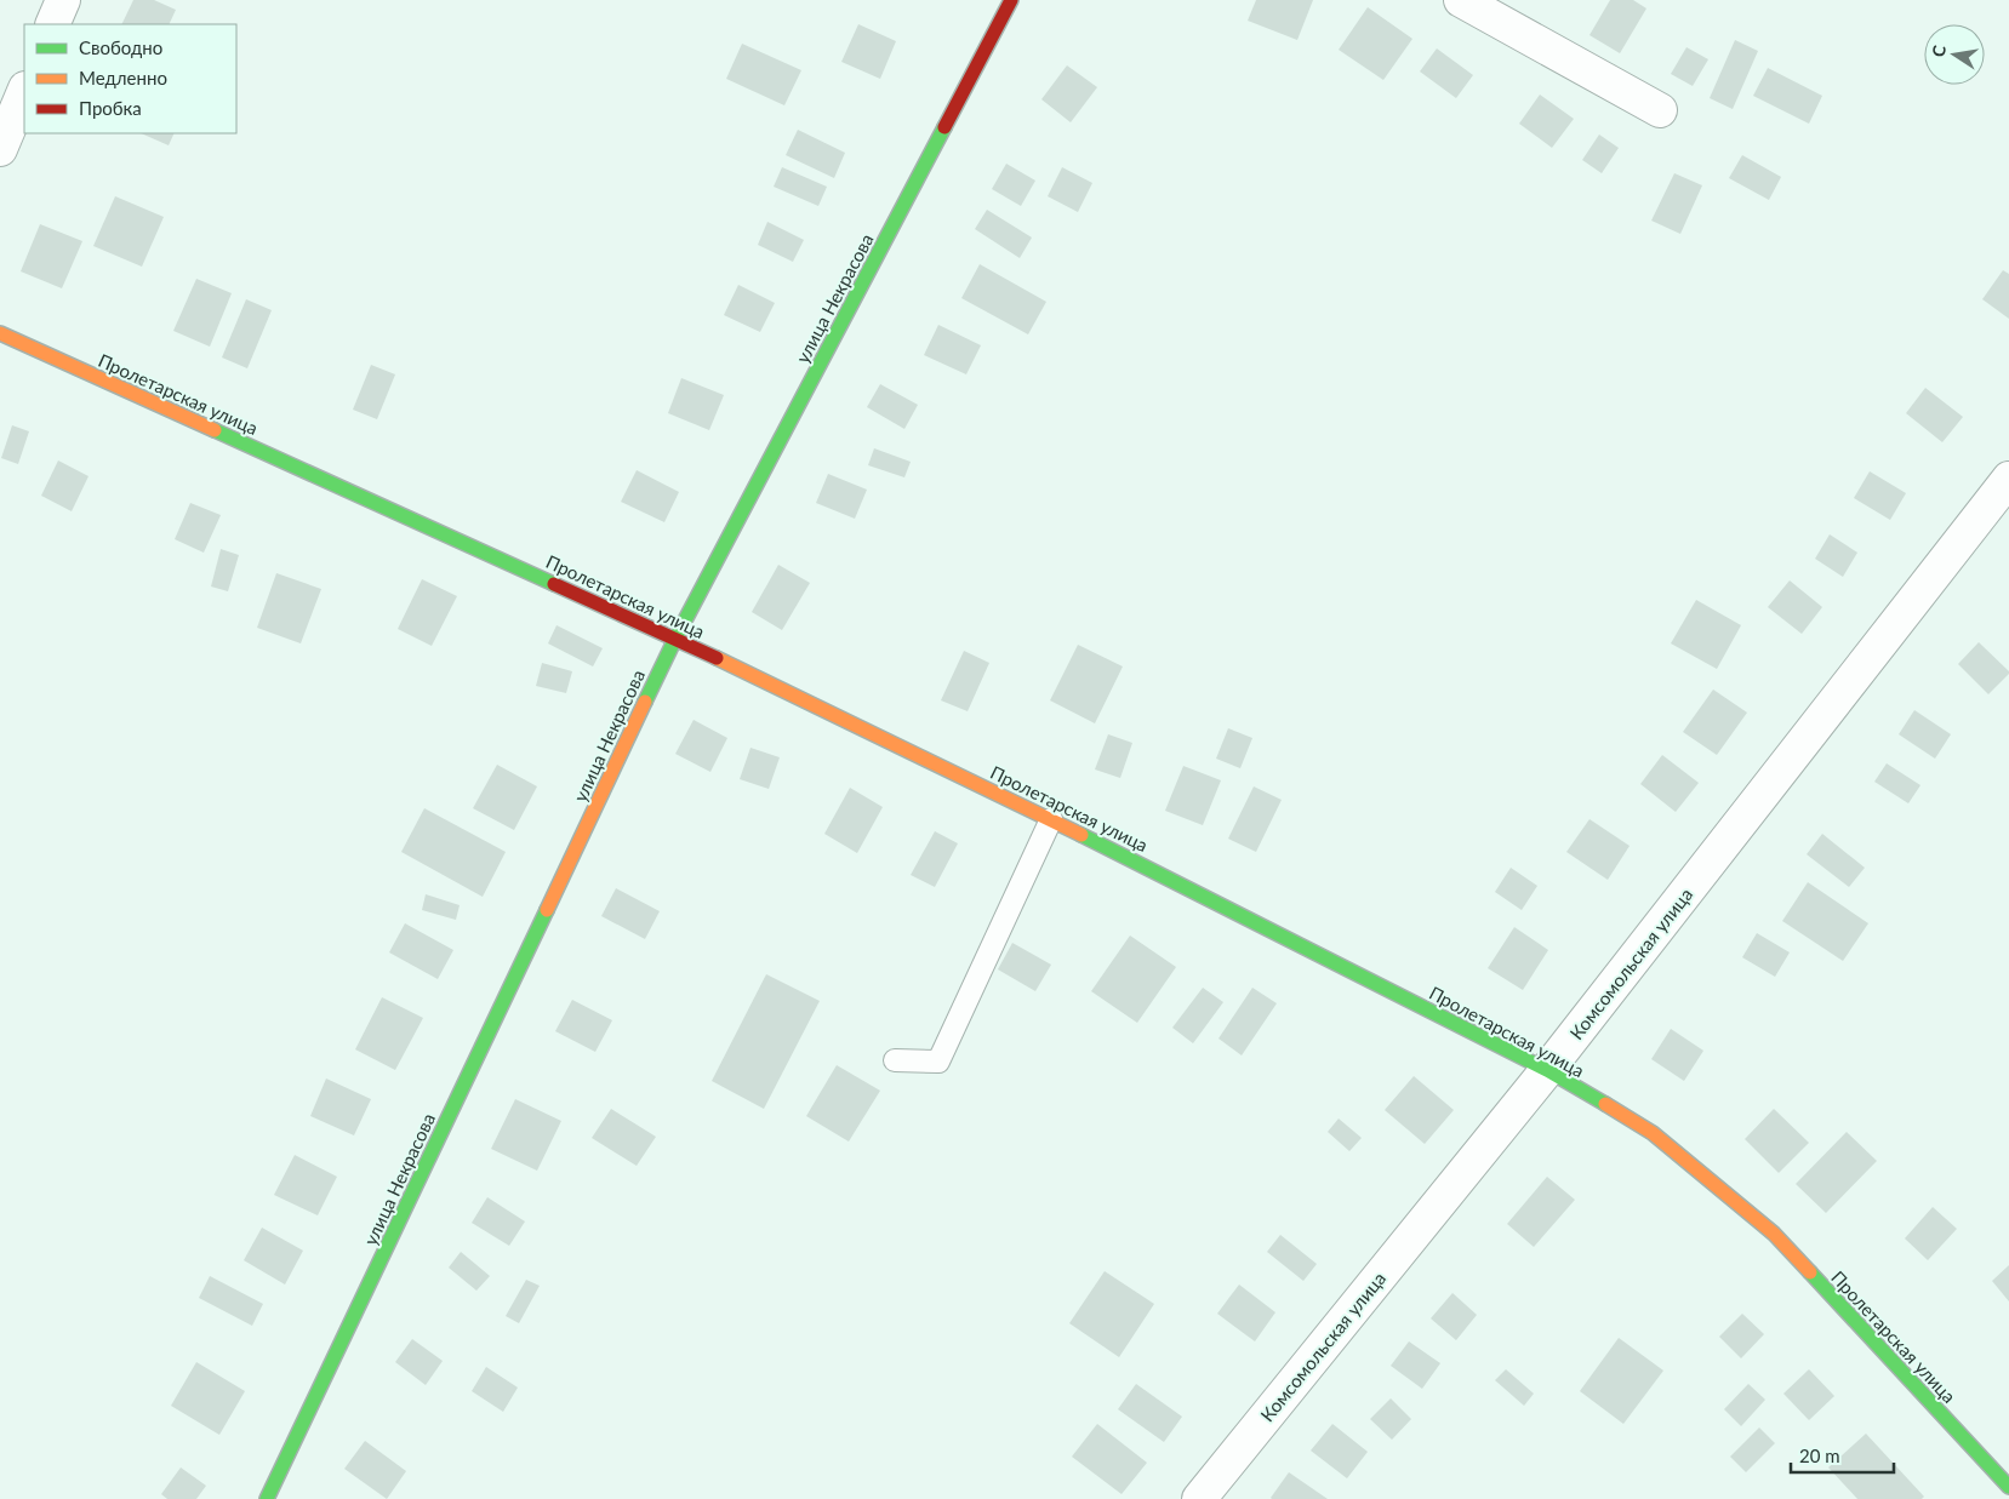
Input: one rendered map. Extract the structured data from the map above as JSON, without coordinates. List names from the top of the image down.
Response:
{
  "streets": {
    "street": ["улица Некрасова", "Пролетарская улица", "Комсомольская улица"]
  },
  "crossings": [
    ["улица Некрасова", "Пролетарская улица"],
    ["Пролетарская улица", "Комсомольская улица"]
  ],
  "legend": ["Свободно", "Медленно", "Пробка"],
  "scale_bar": "20 m",
  "north": "left"
}
